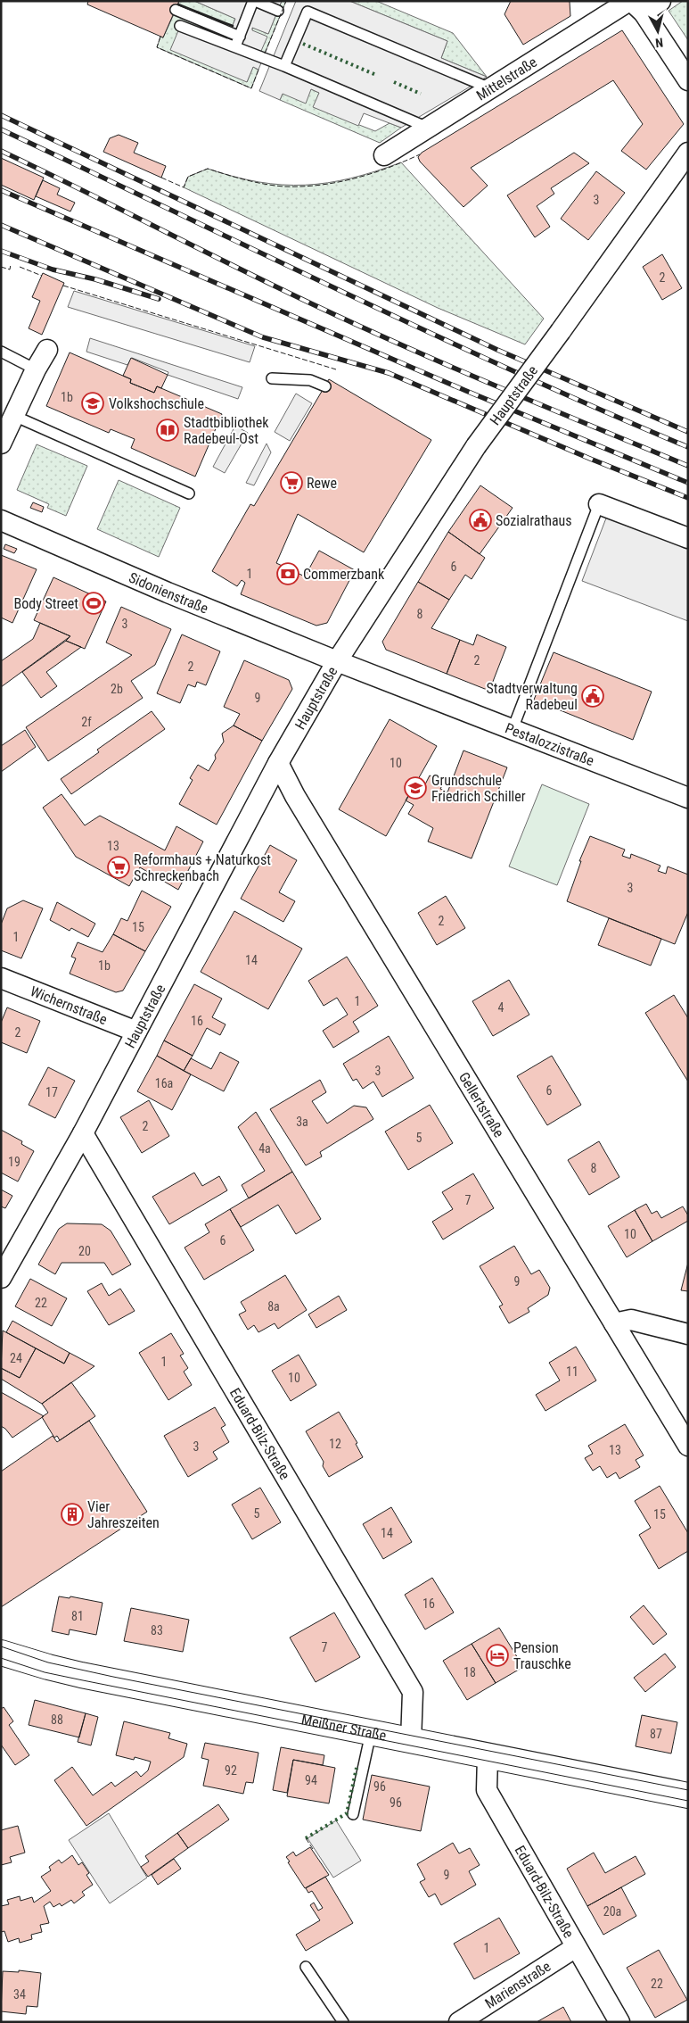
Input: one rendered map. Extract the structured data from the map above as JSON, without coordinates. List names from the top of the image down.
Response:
{
  "streets": {
    "main road": ["Meißner Straße"],
    "street": [
      "Mittelstraße",
      "Hauptstraße",
      "Sidonienstraße",
      "Pestalozzistraße",
      "Wichernstraße",
      "Gellertstraße",
      "Eduard-Bilz-Straße",
      "Marienstraße"
    ]
  },
  "crossings": [
    ["Hauptstraße", "Sidonienstraße"],
    ["Hauptstraße", "Pestalozzistraße"],
    ["Hauptstraße", "Wichernstraße"],
    ["Hauptstraße", "Gellertstraße"],
    ["Hauptstraße", "Eduard-Bilz-Straße"],
    ["Sidonienstraße", "Pestalozzistraße"],
    ["Eduard-Bilz-Straße", "Meißner Straße"],
    ["Eduard-Bilz-Straße", "Marienstraße"]
  ],
  "places": {
    "school or university": ["Volkshochschule", "Grundschule Friedrich Schiller"],
    "library": ["Stadtbibliothek Radebeul-Ost"],
    "supermarket": ["Rewe", "Reformhaus + Naturkost Schreckenbach"],
    "public building": ["Sozialrathaus", "Stadtverwaltung Radebeul"],
    "bank": ["Commerzbank"],
    "sports": ["Body Street"],
    "building": ["Vier Jahreszeiten"],
    "hotel": ["Pension Trauschke"]
  },
  "house_numbers": [
    "3",
    "2",
    "1b",
    "6",
    "1",
    "8",
    "3",
    "2",
    "2",
    "2b",
    "9",
    "2f",
    "10",
    "13",
    "3",
    "2",
    "15",
    "1",
    "14",
    "1b",
    "1",
    "4",
    "16",
    "2",
    "3",
    "16a",
    "6",
    "17",
    "3a",
    "2",
    "5",
    "4a",
    "19",
    "8",
    "7",
    "10",
    "6",
    "20",
    "9",
    "22",
    "8a",
    "24",
    "1",
    "11",
    "10",
    "12",
    "3",
    "13",
    "5",
    "15",
    "14",
    "16",
    "81",
    "83",
    "7",
    "18",
    "88",
    "87",
    "92",
    "94",
    "96",
    "96",
    "9",
    "20a",
    "1",
    "22",
    "34"
  ],
  "north": "bottom"
}
